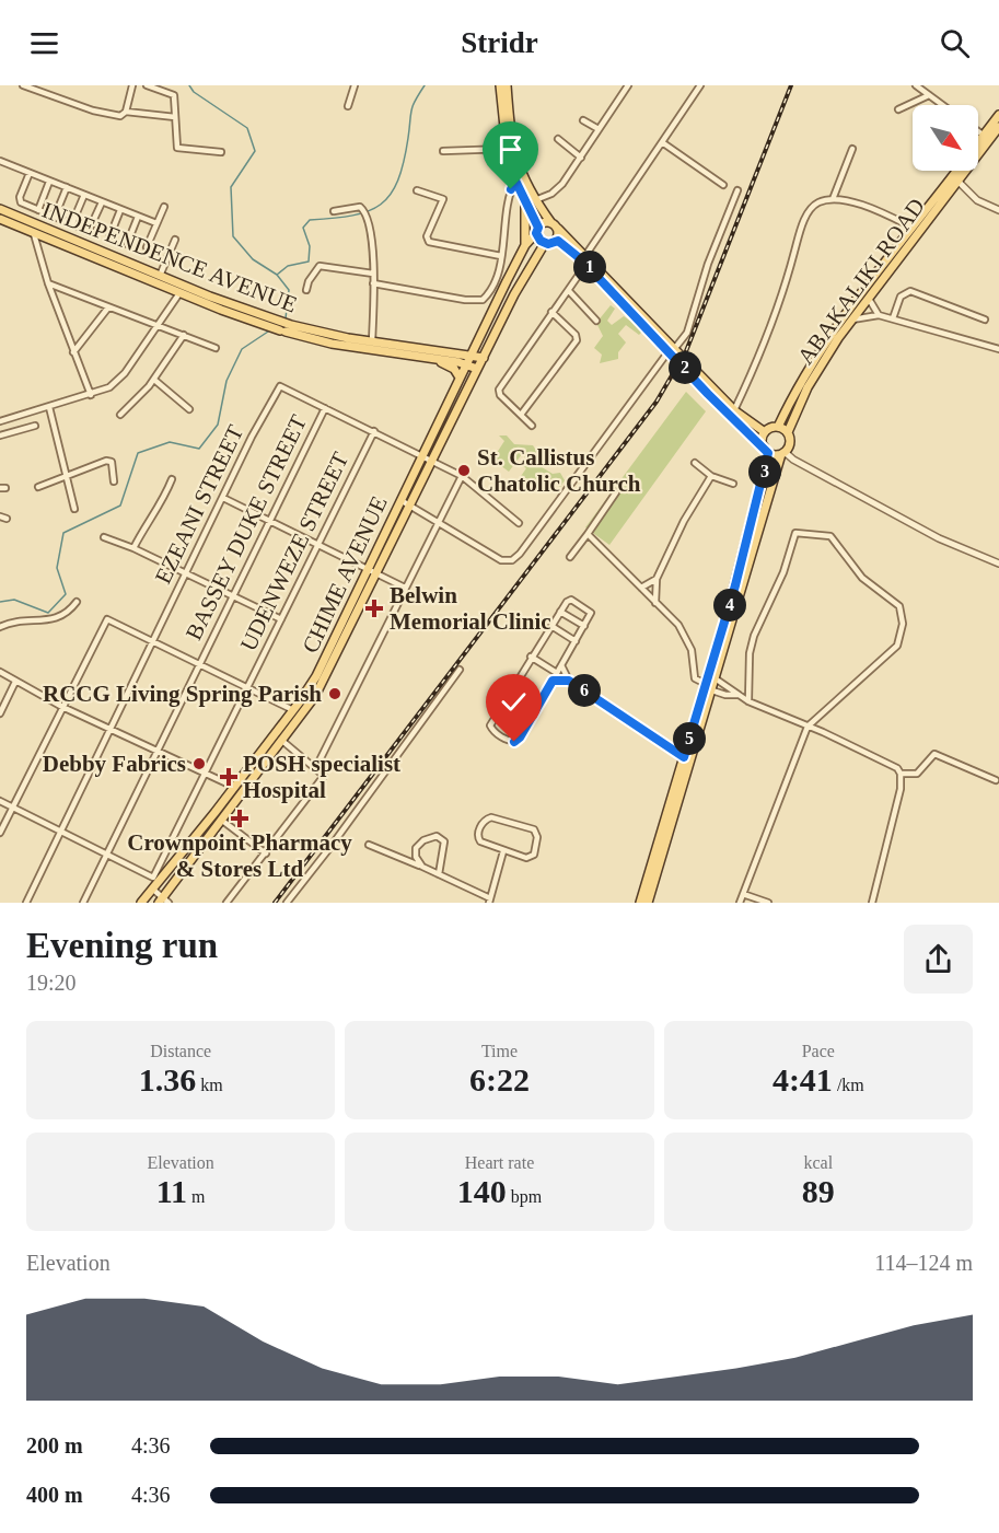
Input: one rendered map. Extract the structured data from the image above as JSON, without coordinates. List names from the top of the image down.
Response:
{
  "streets": {
    "main road": ["INDEPENDENCE AVENUE", "ABAKALIKI ROAD", "CHIME AVENUE"],
    "street": ["EZEANI STREET", "BASSEY DUKE STREET", "UDENWEZE STREET"]
  },
  "crossings": [
    ["INDEPENDENCE AVENUE", "CHIME AVENUE"],
    ["EZEANI STREET", "BASSEY DUKE STREET"],
    ["UDENWEZE STREET", "CHIME AVENUE"]
  ],
  "places": {
    "other": ["St. Callistus Chatolic Church", "RCCG Living Spring Parish", "Debby Fabrics"],
    "health": ["Belwin Memorial Clinic", "POSH specialist Hospital", "Crownpoint Pharmacy & Stores Ltd"]
  },
  "north": "bottom right",
  "page": {
    "header": "Stridr",
    "pins": [
      "1",
      "2",
      "3",
      "4",
      "6",
      "5"
    ],
    "heading": ["Evening run", "19:20"],
    "stats": [
      ["Distance", "1.36 km"],
      ["Time", "6:22"],
      ["Pace", "4:41 /km"],
      ["Elevation", "11 m"],
      ["Heart rate", "140 bpm"],
      ["kcal", "89"]
    ],
    "chart": ["Elevation", "114–124 m"],
    "list": [
      {
        "name": "200 m",
        "note": "4:36"
      },
      {
        "name": "400 m",
        "note": "4:36"
      }
    ]
  }
}
